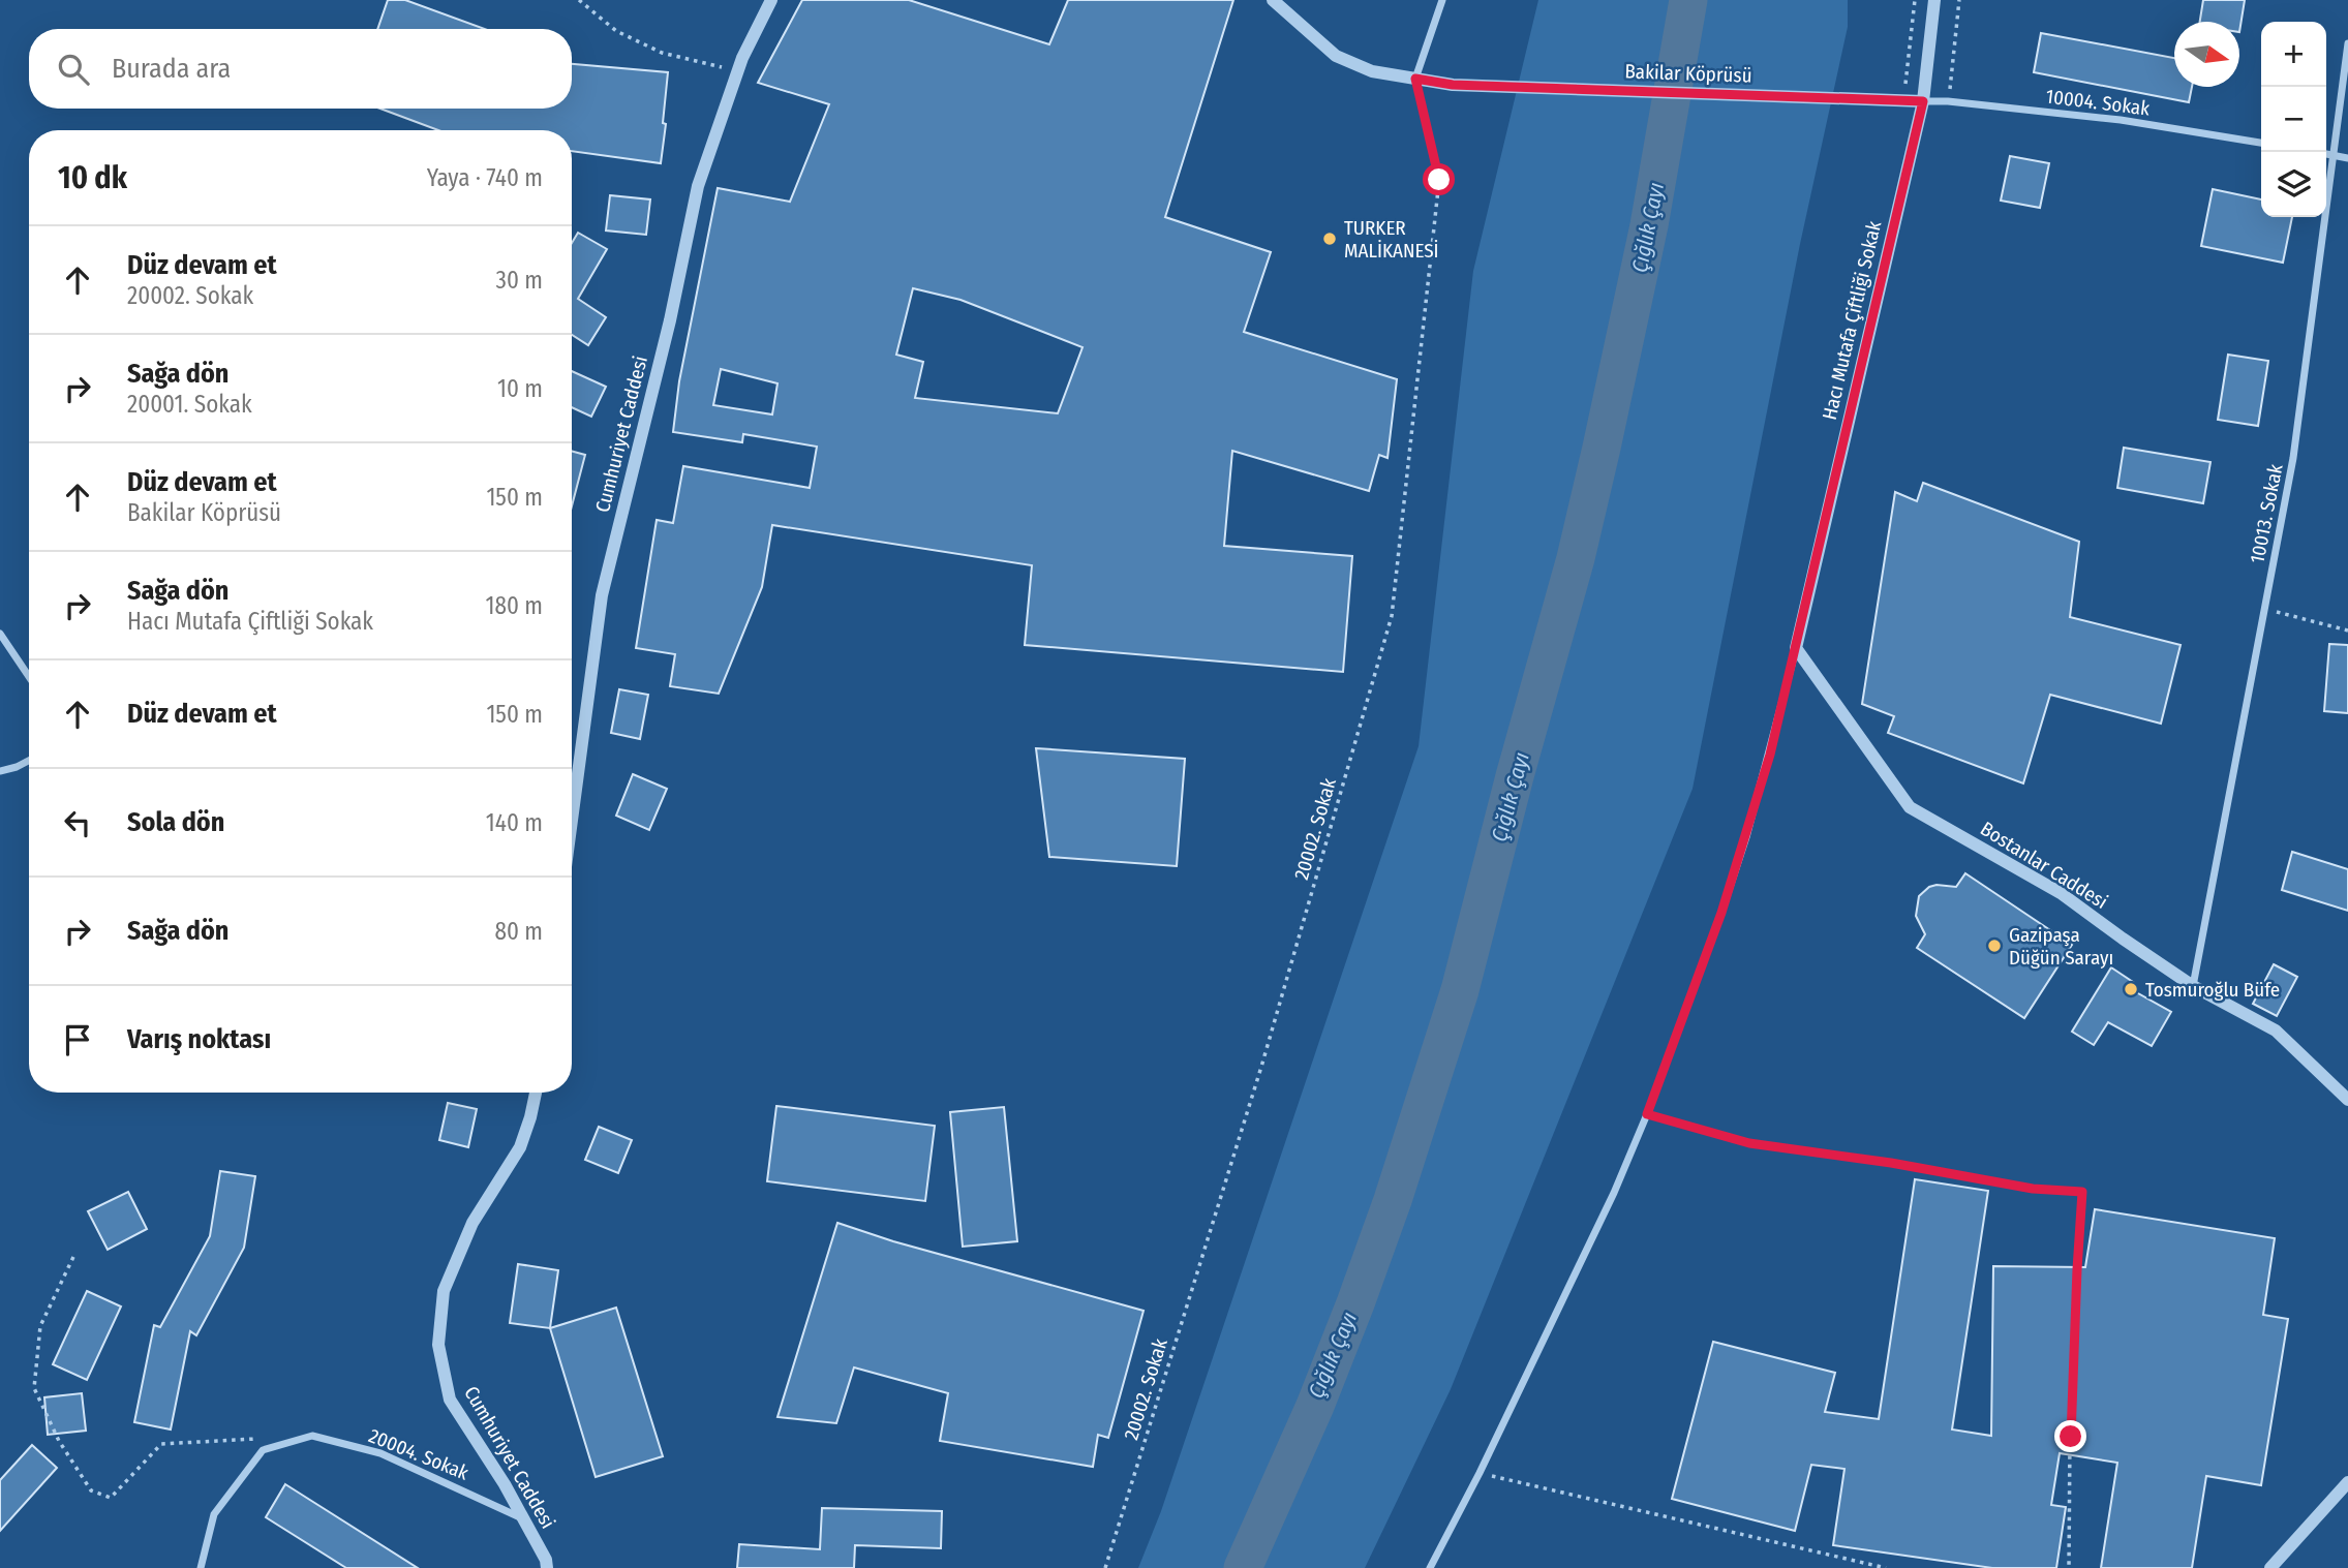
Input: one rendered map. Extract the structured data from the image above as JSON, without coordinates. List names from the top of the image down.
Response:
{
  "streets": {
    "street": [
      "Bakilar Köprüsü",
      "10004. Sokak",
      "Hacı Mutafa Çiftliği Sokak",
      "Cumhuriyet Caddesi",
      "10013. Sokak",
      "Bostanlar Caddesi",
      "20004. Sokak"
    ],
    "path": ["20002. Sokak"]
  },
  "crossings": [
    ["Bakilar Köprüsü", "10004. Sokak"],
    ["Bakilar Köprüsü", "Hacı Mutafa Çiftliği Sokak"],
    ["Bakilar Köprüsü", "20002. Sokak"],
    ["10004. Sokak", "Hacı Mutafa Çiftliği Sokak"],
    ["Hacı Mutafa Çiftliği Sokak", "Bostanlar Caddesi"],
    ["Cumhuriyet Caddesi", "20004. Sokak"],
    ["10013. Sokak", "Bostanlar Caddesi"]
  ],
  "water": ["Çığlık Çayı"],
  "places": ["TURKER MALİKANESİ", "Gazipaşa Düğün Sarayı", "Tosmuroğlu Büfe"],
  "north": "right",
  "page": {
    "map_buttons": ["+", "−"],
    "search": "Burada ara",
    "heading": ["10 dk", "Yaya · 740 m"],
    "list": [
      ["Düz devam et", "20002. Sokak", "30 m"],
      ["Sağa dön", "20001. Sokak", "10 m"],
      ["Düz devam et", "Bakilar Köprüsü", "150 m"],
      ["Sağa dön", "Hacı Mutafa Çiftliği Sokak", "180 m"],
      ["Düz devam et", "150 m"],
      ["Sola dön", "140 m"],
      ["Sağa dön", "80 m"],
      "Varış noktası"
    ]
  }
}
